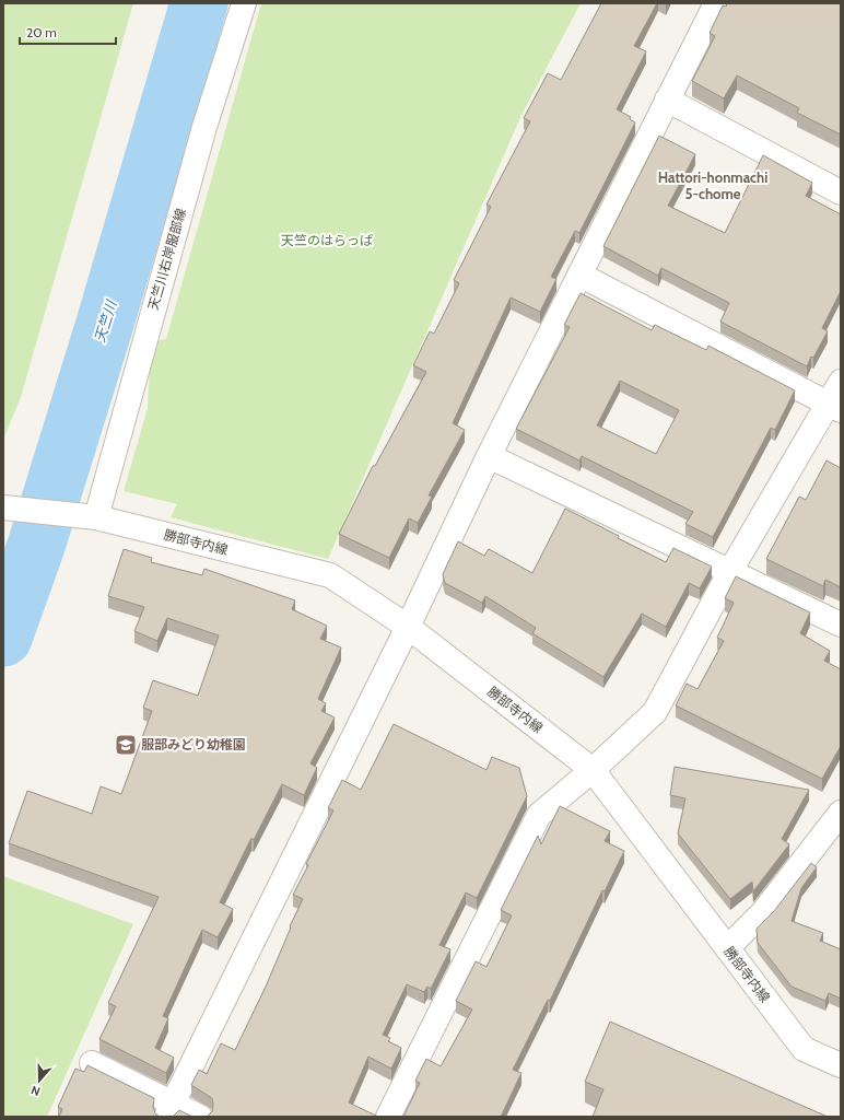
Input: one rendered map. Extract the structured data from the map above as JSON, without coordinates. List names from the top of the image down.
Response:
{
  "streets": {
    "street": ["天竺川右岸服部線", "勝部寺内線"]
  },
  "crossings": [
    ["天竺川右岸服部線", "勝部寺内線"]
  ],
  "districts": ["Hattori-honmachi 5-chome"],
  "water": ["天竺川"],
  "parks": ["天竺のはらっぱ"],
  "places": {
    "school or university": ["服部みどり幼稚園"]
  },
  "scale_bar": "20 m",
  "north": "bottom"
}
